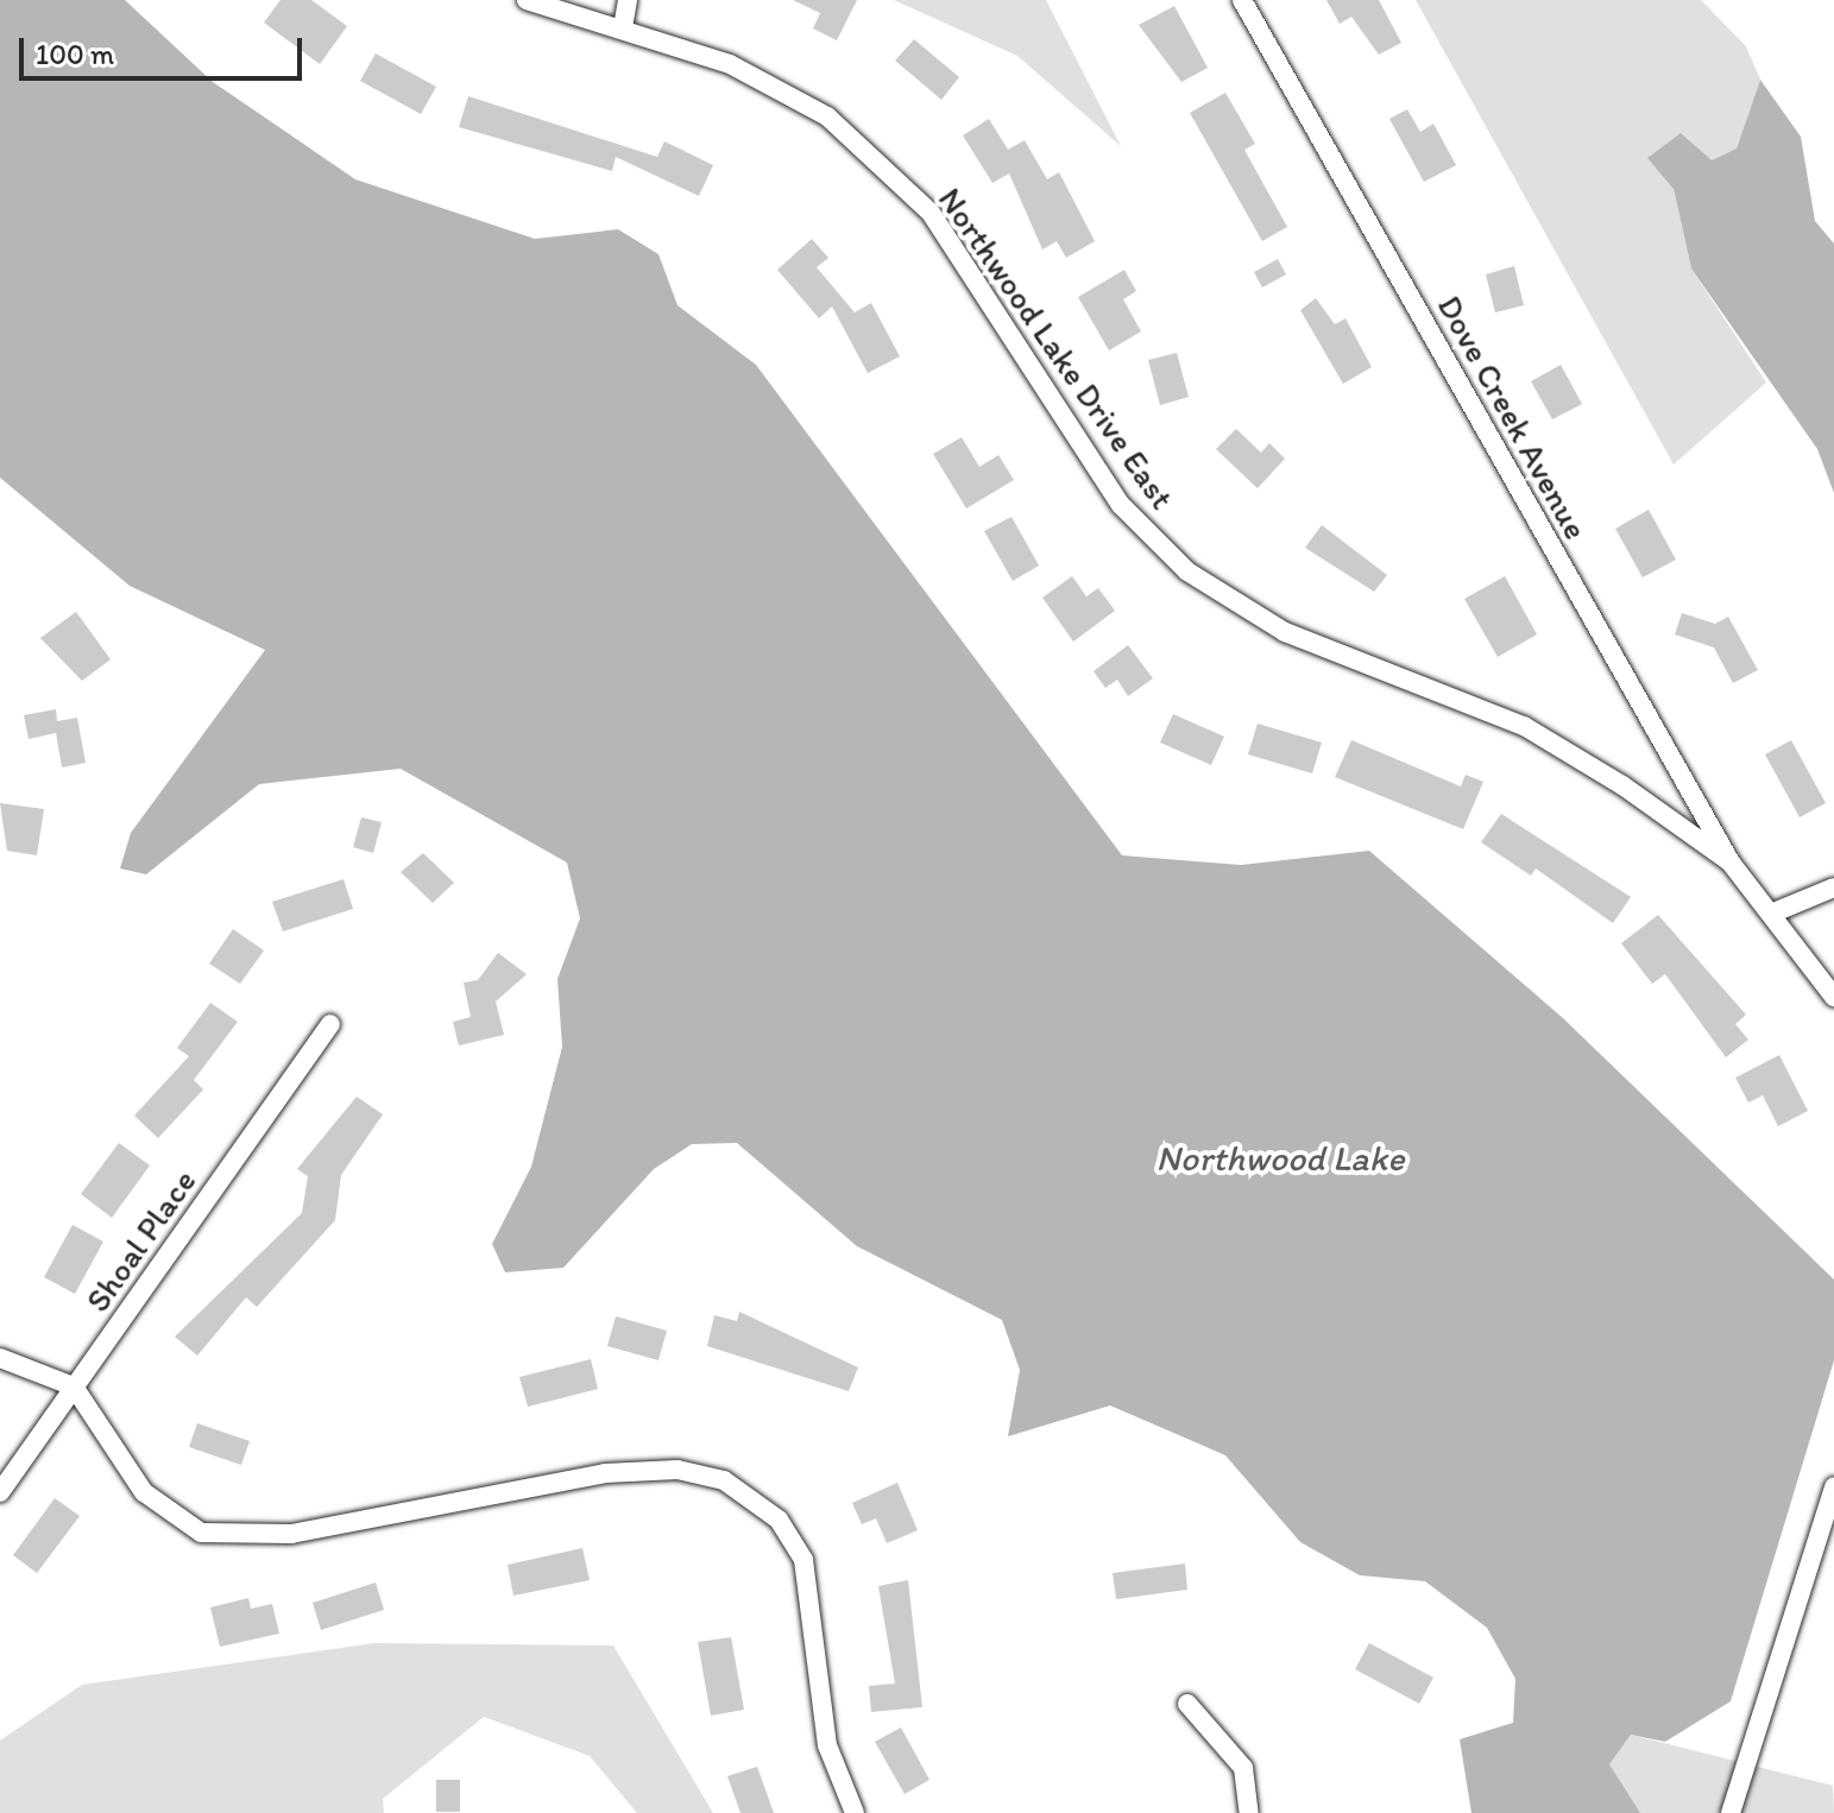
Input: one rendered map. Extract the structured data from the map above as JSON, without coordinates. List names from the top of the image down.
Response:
{
  "streets": {
    "street": ["Northwood Lake Drive East", "Dove Creek Avenue", "Shoal Place"]
  },
  "crossings": [
    ["Northwood Lake Drive East", "Dove Creek Avenue"]
  ],
  "water": ["Northwood Lake"],
  "scale_bar": "100 m"
}
